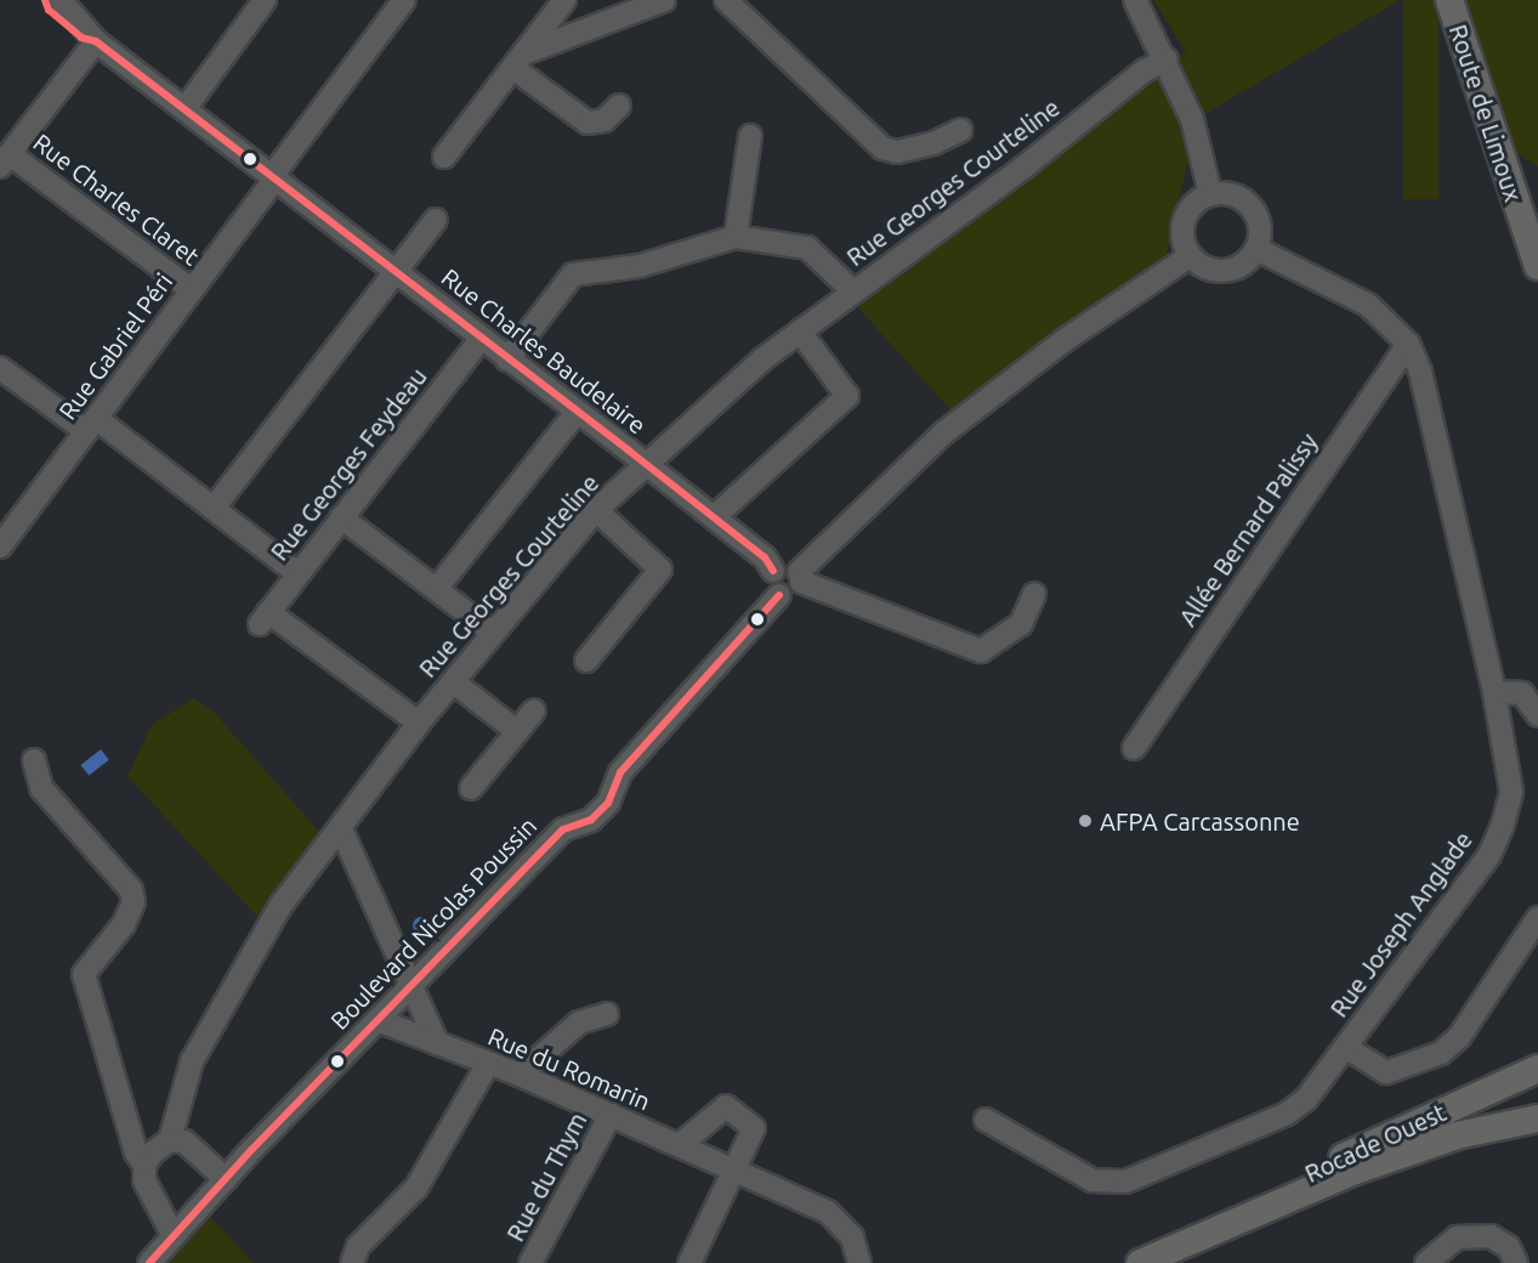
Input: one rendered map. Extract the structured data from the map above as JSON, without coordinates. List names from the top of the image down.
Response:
{
  "streets": {
    "main road": ["Route de Limoux", "Rocade Ouest"],
    "street": [
      "Rue Georges Courteline",
      "Rue Charles Claret",
      "Rue Gabriel Péri",
      "Rue Charles Baudelaire",
      "Rue Georges Feydeau",
      "Allée Bernard Palissy",
      "Boulevard Nicolas Poussin",
      "Rue Joseph Anglade",
      "Rue du Romarin",
      "Rue du Thym"
    ]
  },
  "crossings": [
    ["Rue Georges Courteline", "Rue Charles Baudelaire"],
    ["Rue Georges Courteline", "Rue Georges Feydeau"],
    ["Rue Charles Claret", "Rue Gabriel Péri"],
    ["Rue Gabriel Péri", "Rue Charles Baudelaire"],
    ["Rue Charles Baudelaire", "Rue Georges Feydeau"],
    ["Rue Charles Baudelaire", "Boulevard Nicolas Poussin"],
    ["Allée Bernard Palissy", "Rue Joseph Anglade"],
    ["Boulevard Nicolas Poussin", "Rue du Romarin"],
    ["Rue du Romarin", "Rue du Thym"]
  ],
  "places": ["AFPA Carcassonne"]
}
